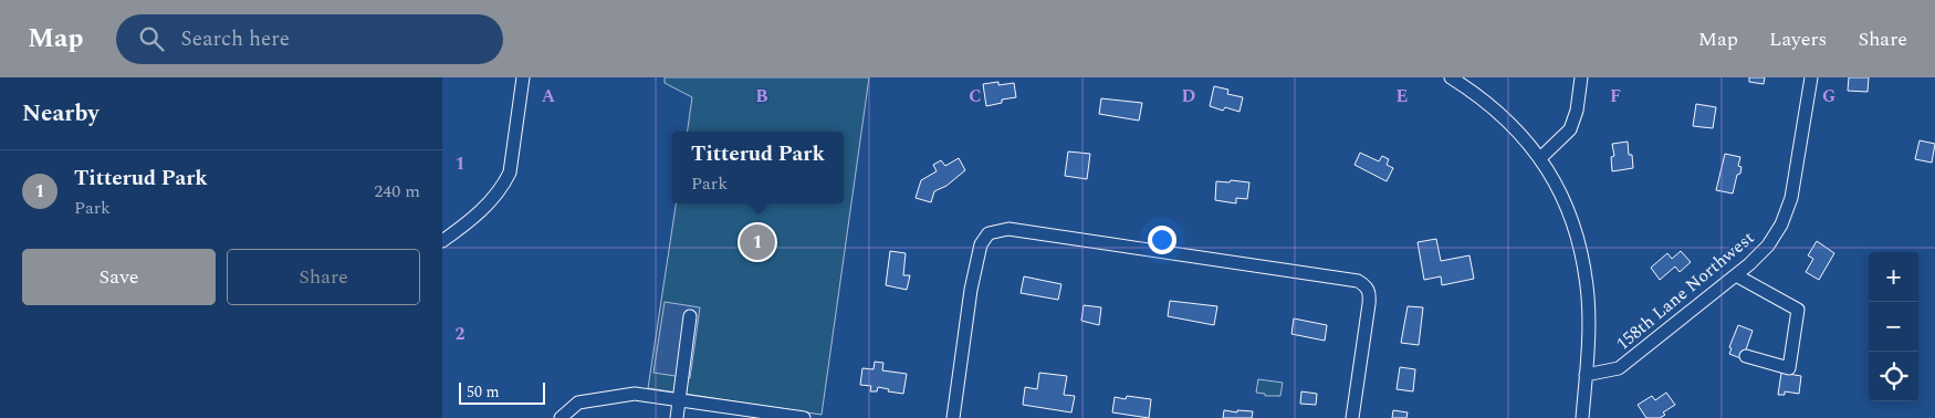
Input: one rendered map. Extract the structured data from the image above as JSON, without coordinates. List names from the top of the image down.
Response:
{
  "streets": {
    "street": ["158th Lane Northwest"]
  },
  "scale_bar": "50 m",
  "page": {
    "header": "Map",
    "search": "Search here",
    "nav": ["Map", "Layers", "Share"],
    "heading": "Nearby",
    "popup": ["Titterud Park", "Park"],
    "list": [
      {
        "mark": "1",
        "name": "Titterud Park",
        "note": "Park",
        "value": "240 m"
      }
    ],
    "pins": "1",
    "buttons": ["Save", "Share"],
    "map_buttons": ["+", "−"],
    "scale": "50 m"
  },
  "grid": {
    "columns": [
      "A",
      "B",
      "C",
      "D",
      "E",
      "F",
      "G"
    ],
    "rows": ["1", "2"]
  }
}
